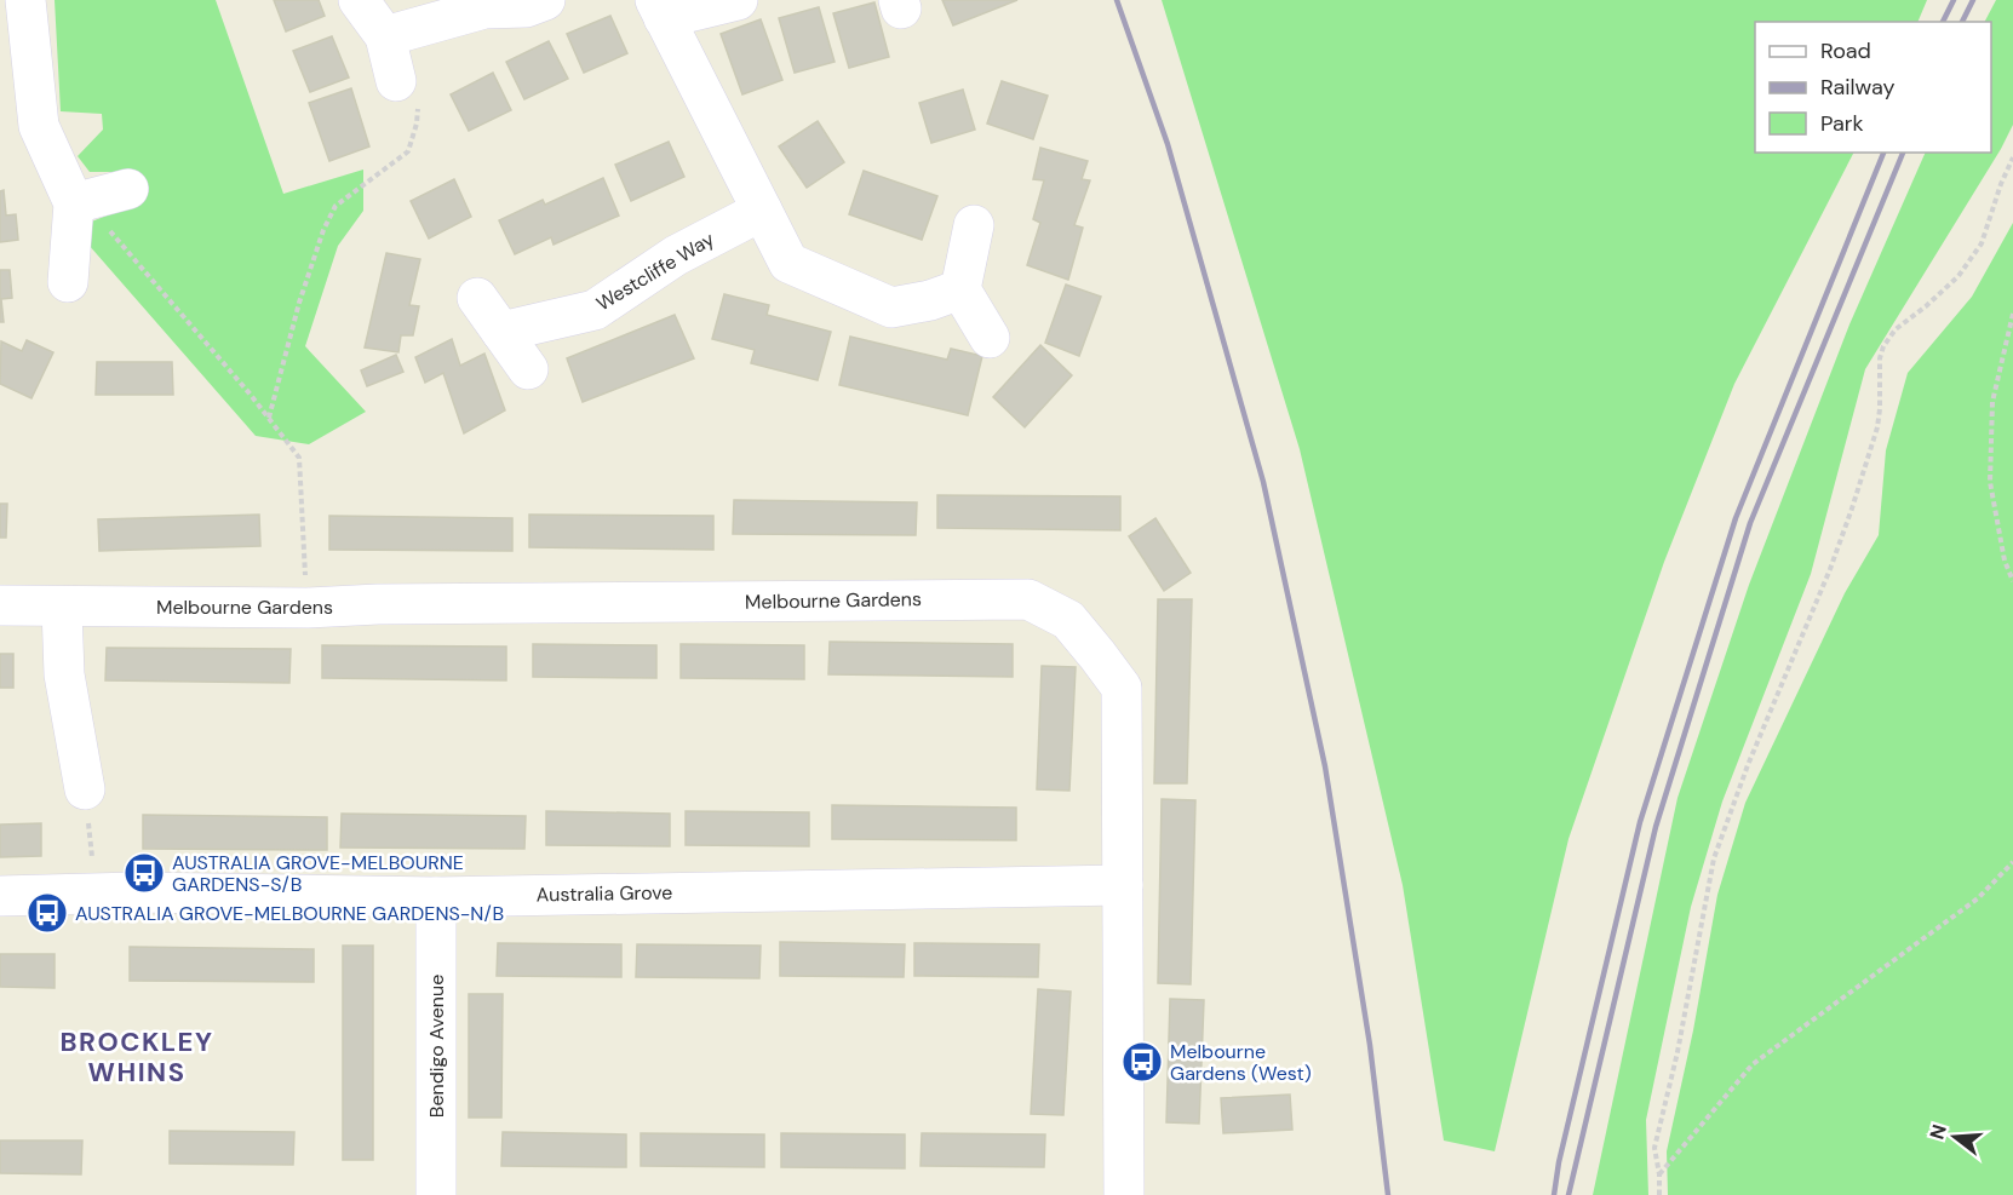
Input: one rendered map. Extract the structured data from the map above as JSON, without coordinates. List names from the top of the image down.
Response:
{
  "streets": {
    "street": [
      "Westcliffe Way",
      "Melbourne Gardens",
      "Australia Grove",
      "Bendigo Avenue"
    ]
  },
  "crossings": [
    ["Melbourne Gardens", "Australia Grove"],
    ["Australia Grove", "Bendigo Avenue"]
  ],
  "districts": ["BROCKLEY WHINS"],
  "places": {
    "bus stop": ["AUSTRALIA GROVE-MELBOURNE GARDENS-S/B", "AUSTRALIA GROVE-MELBOURNE GARDENS-N/B", "Melbourne Gardens (West)"]
  },
  "legend": ["Road", "Railway", "Park"],
  "north": "left"
}
